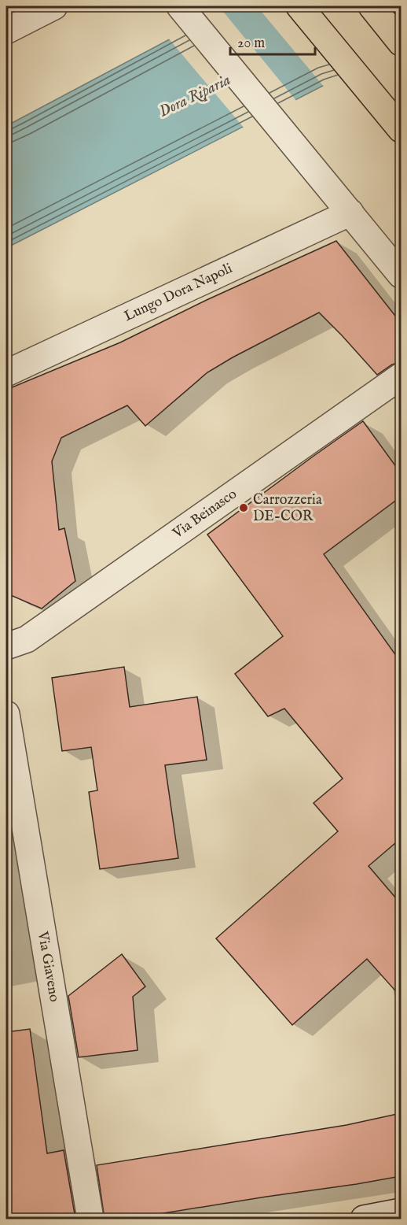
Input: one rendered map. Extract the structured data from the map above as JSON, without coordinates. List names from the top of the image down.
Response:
{
  "streets": {
    "street": ["Lungo Dora Napoli", "Via Beinasco", "Via Giaveno"]
  },
  "water": ["Dora Riparia"],
  "places": ["Carrozzeria DE-COR"],
  "scale_bar": "20 m"
}
